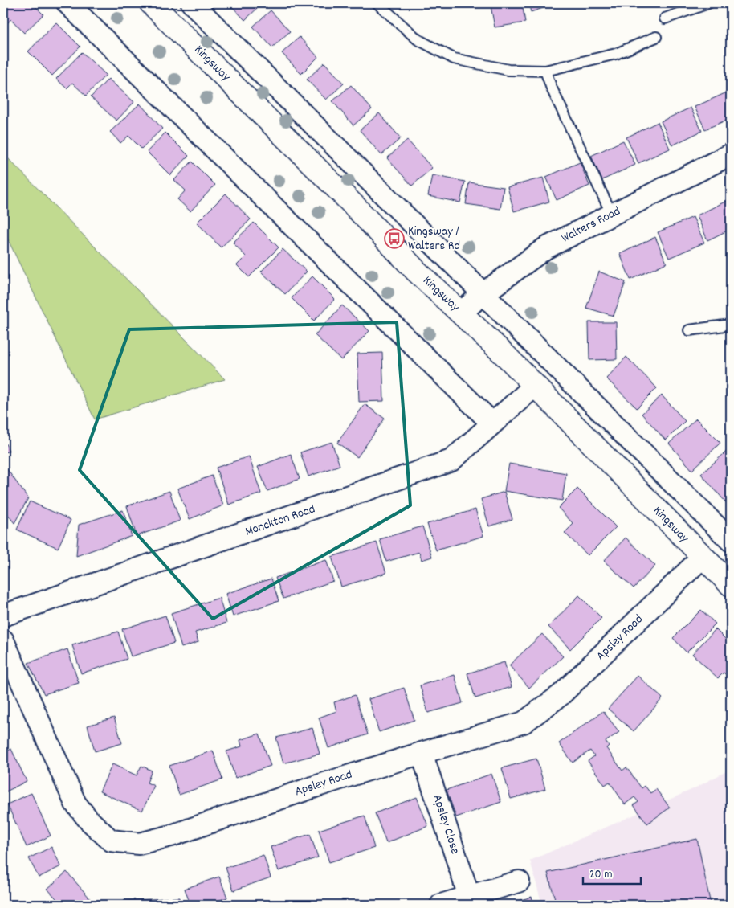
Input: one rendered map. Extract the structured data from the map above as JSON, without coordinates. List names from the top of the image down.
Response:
{
  "streets": {
    "street": [
      "Kingsway",
      "Walters Road",
      "Monckton Road",
      "Apsley Road",
      "Apsley Close"
    ]
  },
  "crossings": [
    ["Kingsway", "Walters Road"],
    ["Kingsway", "Monckton Road"],
    ["Kingsway", "Apsley Road"],
    ["Apsley Road", "Apsley Close"]
  ],
  "places": {
    "bus stop": ["Kingsway / Walters Rd"]
  },
  "scale_bar": "20 m"
}
